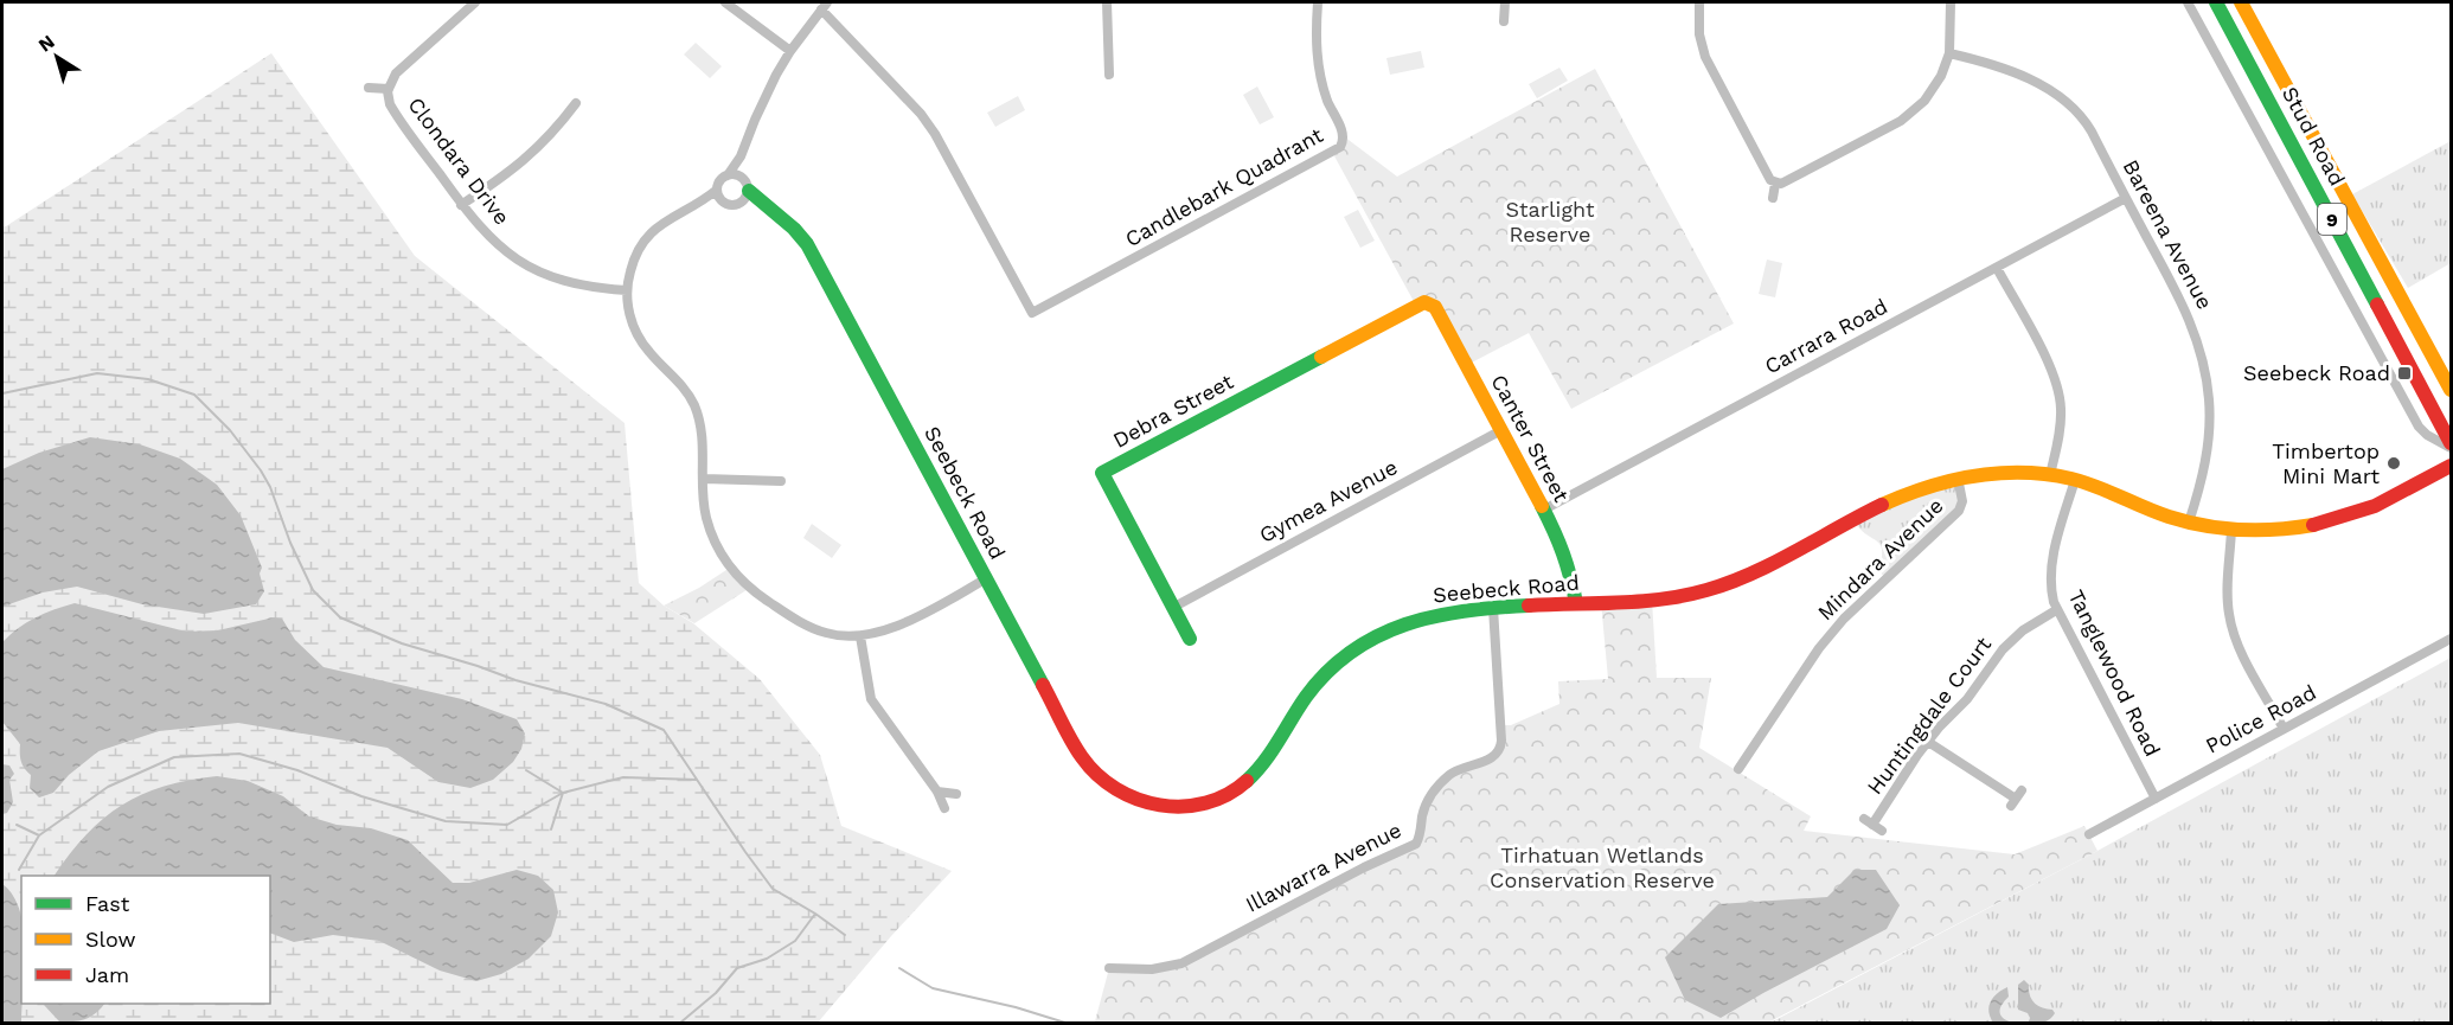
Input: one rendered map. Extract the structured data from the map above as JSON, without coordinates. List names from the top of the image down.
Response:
{
  "streets": {
    "main road": [
      "Stud Road",
      "9",
      "Debra Street",
      "Canter Street",
      "Seebeck Road"
    ],
    "street": [
      "Clondara Drive",
      "Candlebark Quadrant",
      "Bareena Avenue",
      "Carrara Road",
      "Gymea Avenue",
      "Mindara Avenue",
      "Tanglewood Road",
      "Huntingdale Court",
      "Police Road",
      "Illawarra Avenue"
    ]
  },
  "crossings": [
    ["Bareena Avenue", "Carrara Road"],
    ["Bareena Avenue", "Seebeck Road"],
    ["Carrara Road", "Canter Street"],
    ["Debra Street", "Canter Street"],
    ["Debra Street", "Gymea Avenue"],
    ["Canter Street", "Seebeck Road"],
    ["Canter Street", "Gymea Avenue"],
    ["Seebeck Road", "Mindara Avenue"],
    ["Seebeck Road", "Tanglewood Road"],
    ["Seebeck Road", "Illawarra Avenue"],
    ["Tanglewood Road", "Huntingdale Court"],
    ["Tanglewood Road", "Police Road"]
  ],
  "parks": ["Starlight Reserve", "Tirhatuan Wetlands Conservation Reserve"],
  "places": {
    "transit": ["Seebeck Road"],
    "other": ["Timbertop Mini Mart"]
  },
  "legend": ["Fast", "Slow", "Jam"],
  "north": "top left"
}
